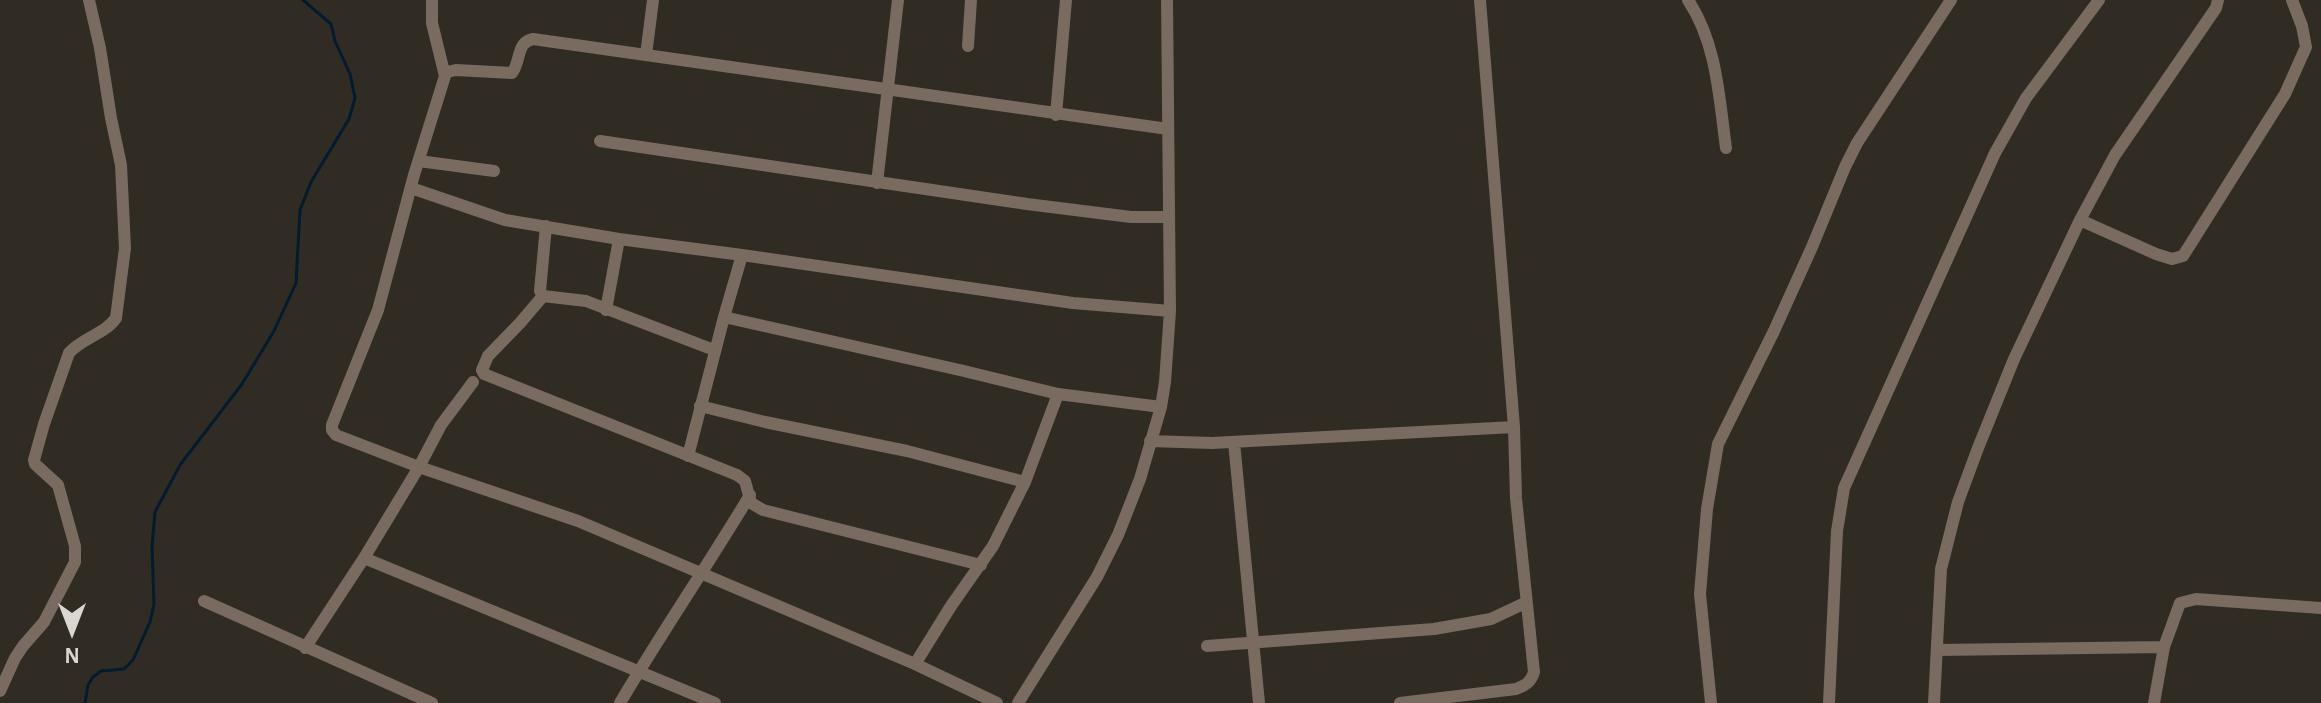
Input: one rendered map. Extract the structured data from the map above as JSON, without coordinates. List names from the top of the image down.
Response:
{
  "north": "bottom"
}
